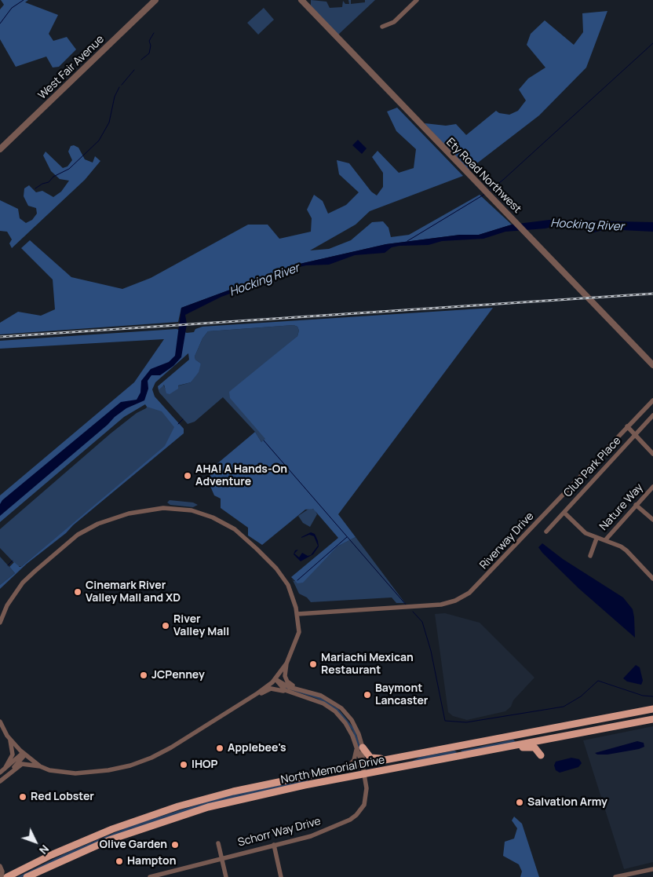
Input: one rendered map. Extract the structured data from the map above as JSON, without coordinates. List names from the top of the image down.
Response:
{
  "streets": {
    "main road": ["North Memorial Drive"],
    "street": [
      "West Fair Avenue",
      "Ety Road Northwest",
      "Club Park Place",
      "Nature Way",
      "Riverway Drive",
      "Schorr Way Drive"
    ]
  },
  "crossings": [
    ["Club Park Place", "Riverway Drive"],
    ["North Memorial Drive", "Schorr Way Drive"]
  ],
  "water": ["Hocking River"],
  "places": [
    "AHA! A Hands-On Adventure",
    "Cinemark River Valley Mall and XD",
    "River Valley Mall",
    "Mariachi Mexican Restaurant",
    "JCPenney",
    "Baymont Lancaster",
    "Applebee's",
    "IHOP",
    "Red Lobster",
    "Salvation Army",
    "Olive Garden",
    "Hampton"
  ],
  "north": "bottom right"
}
